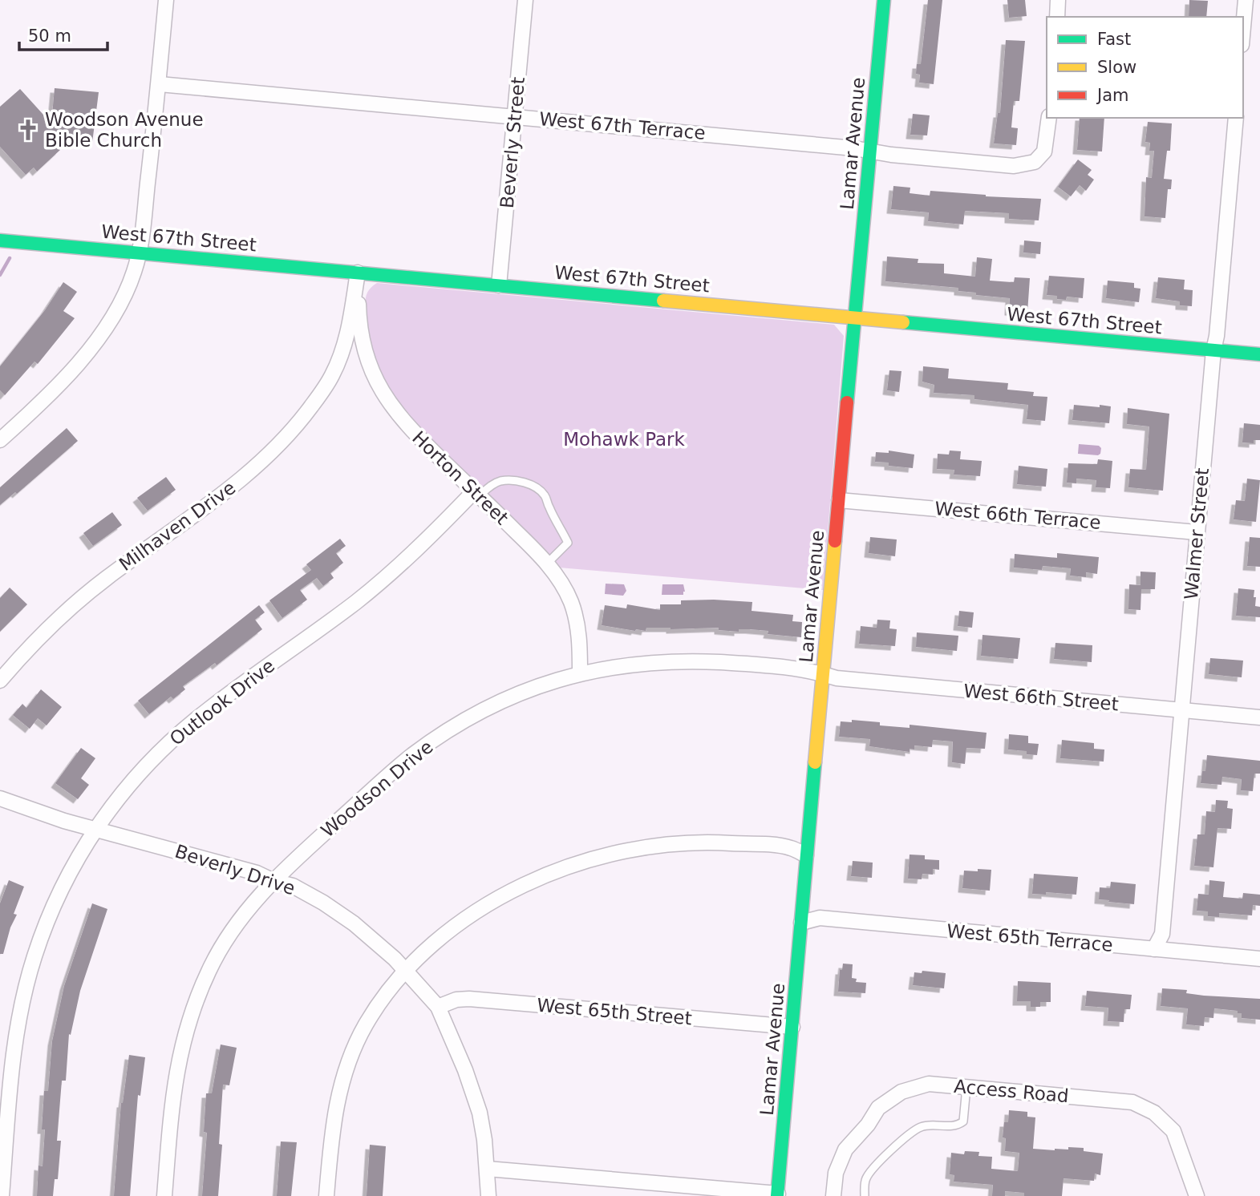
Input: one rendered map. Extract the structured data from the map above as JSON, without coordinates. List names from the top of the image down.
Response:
{
  "streets": {
    "street": [
      "West 67th Terrace",
      "Beverly Street",
      "Lamar Avenue",
      "West 67th Street",
      "Horton Street",
      "West 66th Terrace",
      "Milhaven Drive",
      "Walmer Street",
      "West 66th Street",
      "Outlook Drive",
      "Woodson Drive",
      "Beverly Drive",
      "West 65th Terrace",
      "West 65th Street",
      "Access Road"
    ]
  },
  "crossings": [
    ["West 67th Terrace", "Beverly Street"],
    ["West 67th Terrace", "Lamar Avenue"],
    ["Beverly Street", "West 67th Street"],
    ["Lamar Avenue", "West 67th Street"],
    ["Lamar Avenue", "West 66th Terrace"],
    ["Lamar Avenue", "West 66th Street"],
    ["Lamar Avenue", "Woodson Drive"],
    ["Lamar Avenue", "West 65th Terrace"],
    ["Lamar Avenue", "West 65th Street"],
    ["West 67th Street", "Horton Street"],
    ["West 67th Street", "Milhaven Drive"],
    ["West 67th Street", "Walmer Street"],
    ["Horton Street", "Milhaven Drive"],
    ["Horton Street", "Outlook Drive"],
    ["Horton Street", "Woodson Drive"],
    ["West 66th Terrace", "Walmer Street"],
    ["Walmer Street", "West 66th Street"],
    ["Walmer Street", "West 65th Terrace"],
    ["West 66th Street", "Woodson Drive"],
    ["Outlook Drive", "Beverly Drive"],
    ["Woodson Drive", "Beverly Drive"],
    ["Beverly Drive", "West 65th Street"]
  ],
  "parks": ["Mohawk Park"],
  "places": {
    "church": ["Woodson Avenue Bible Church"]
  },
  "legend": ["Fast", "Slow", "Jam"],
  "scale_bar": "50 m"
}
